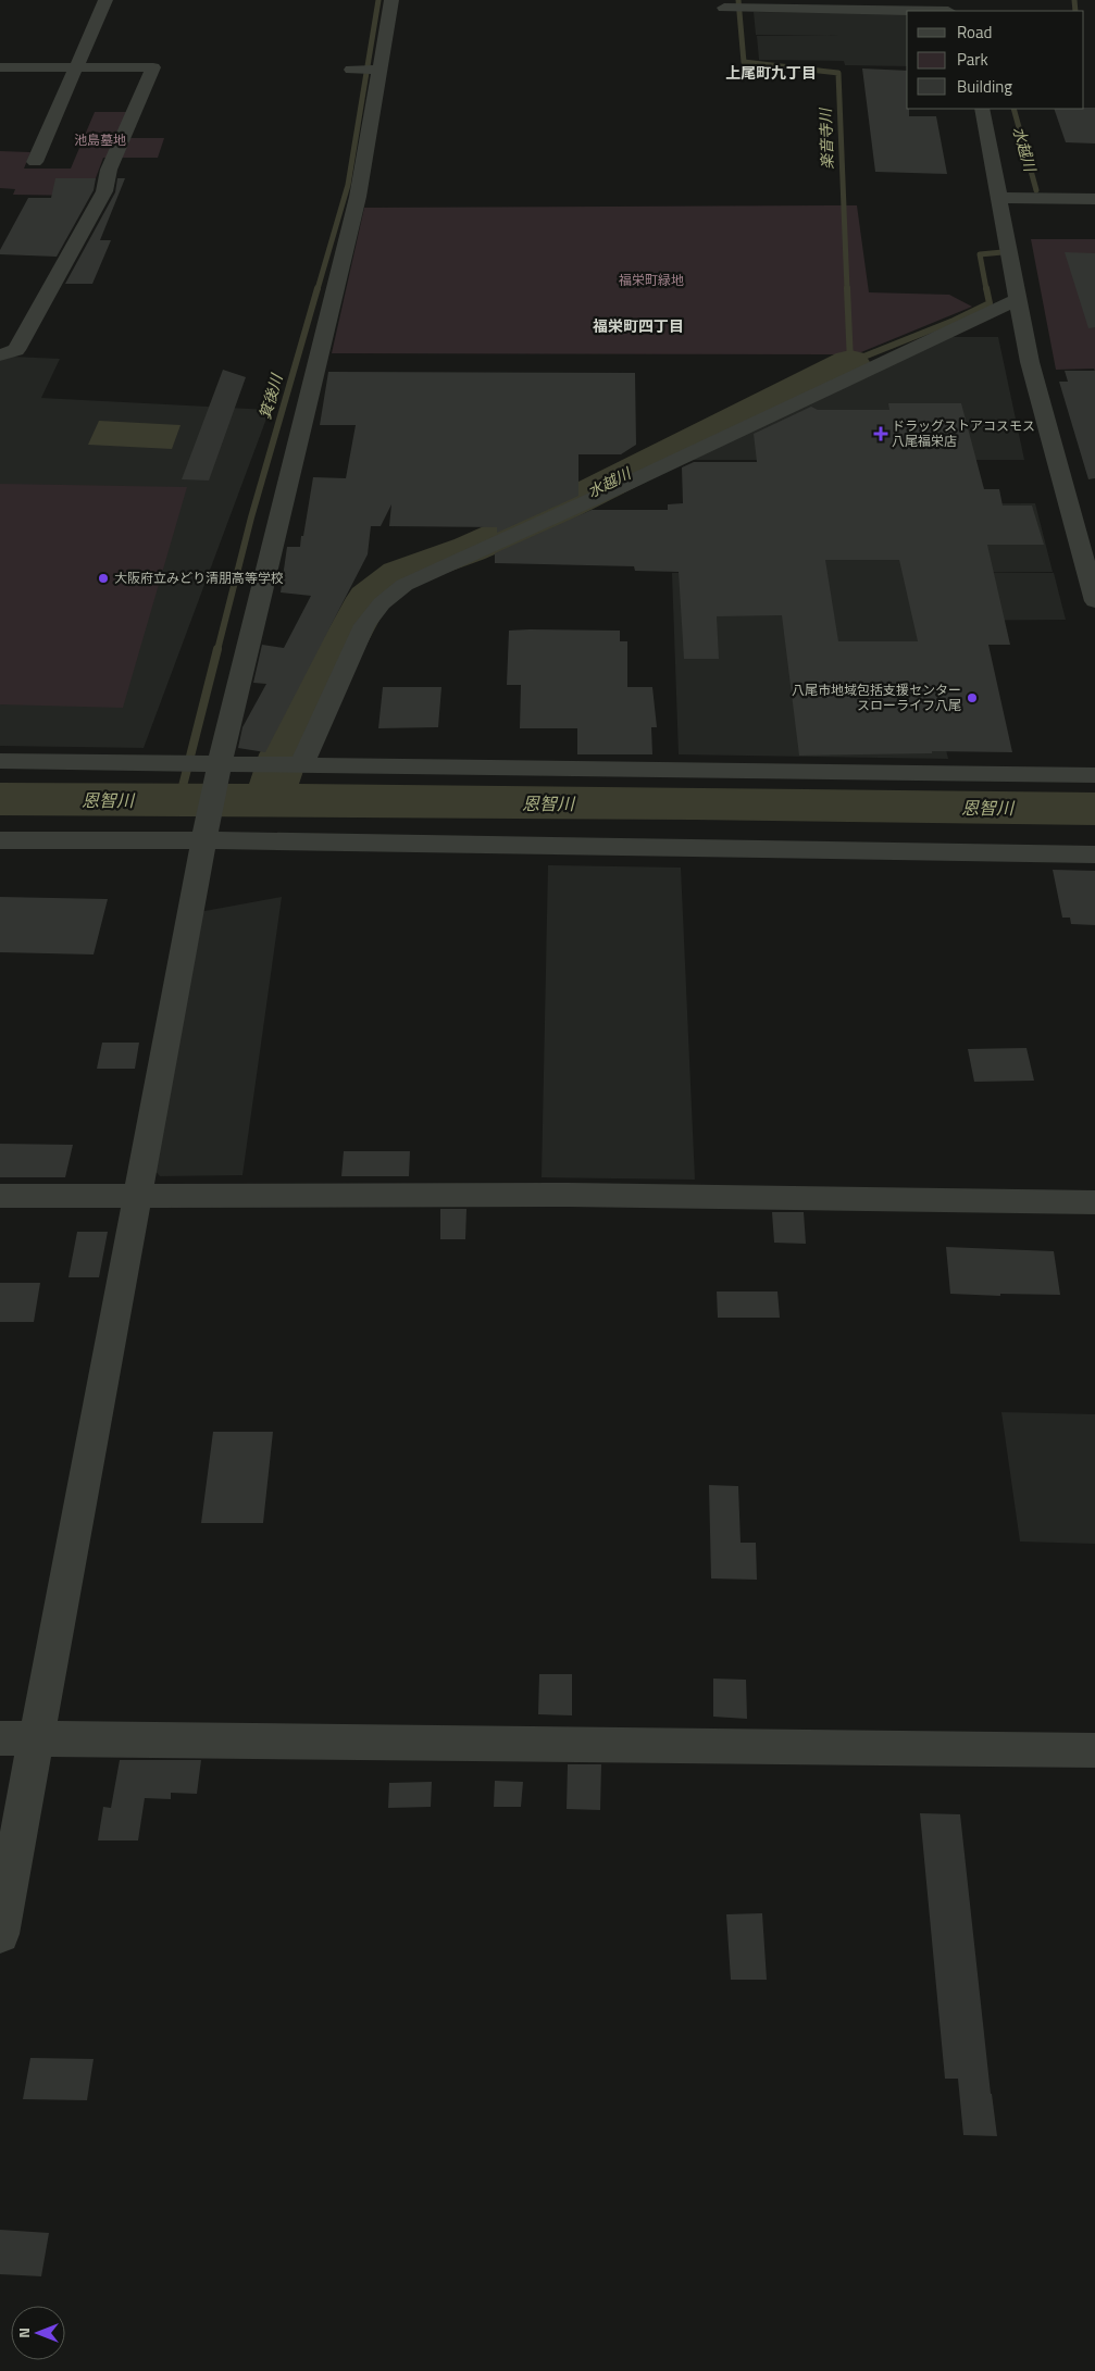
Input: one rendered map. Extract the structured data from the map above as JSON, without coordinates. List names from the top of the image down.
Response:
{
  "districts": ["上尾町九丁目", "福栄町四丁目"],
  "water": [
    "楽音寺川",
    "水越川",
    "箕後川",
    "恩智川"
  ],
  "parks": ["池島墓地", "福栄町緑地"],
  "places": {
    "health": ["ドラッグストアコスモス 八尾福栄店"],
    "other": ["大阪府立みどり清朋高等学校", "八尾市地域包括支援センター スローライフ八尾"]
  },
  "legend": ["Road", "Park", "Building"],
  "north": "left"
}
